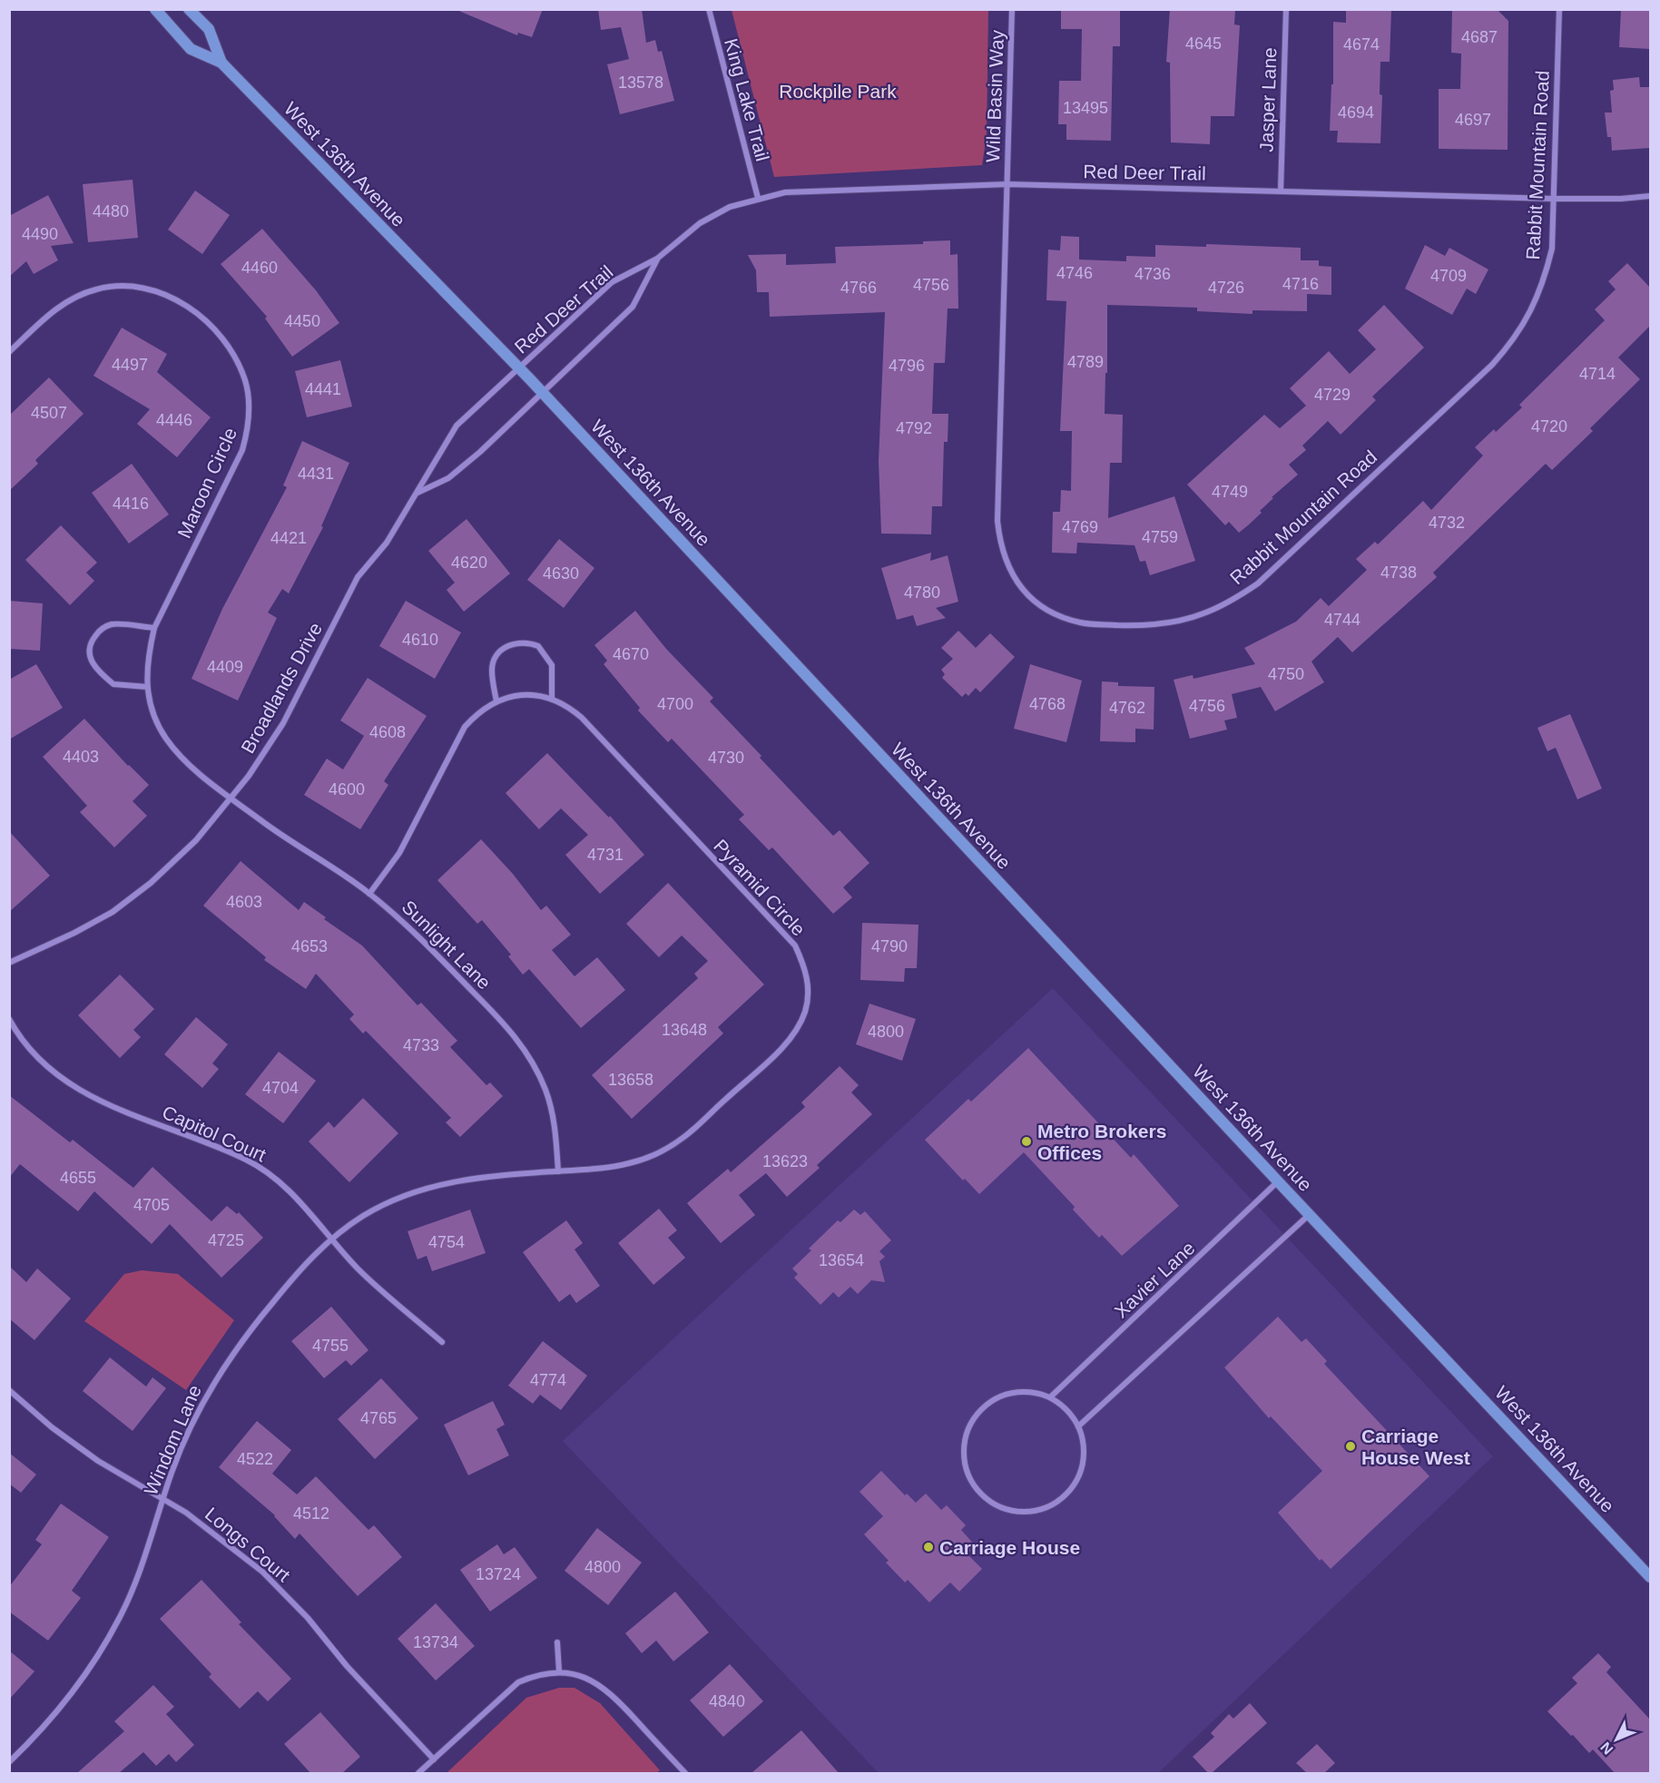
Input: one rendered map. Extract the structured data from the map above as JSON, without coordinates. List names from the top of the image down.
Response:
{
  "streets": {
    "main road": ["West 136th Avenue"],
    "street": [
      "Wild Basin Way",
      "King Lake Trail",
      "Jasper Lane",
      "Rabbit Mountain Road",
      "Red Deer Trail",
      "Maroon Circle",
      "Broadlands Drive",
      "Pyramid Circle",
      "Sunlight Lane",
      "Capitol Court",
      "Xavier Lane",
      "Windom Lane",
      "Longs Court"
    ]
  },
  "crossings": [
    ["Wild Basin Way", "Rabbit Mountain Road"],
    ["Wild Basin Way", "Red Deer Trail"],
    ["King Lake Trail", "Red Deer Trail"],
    ["Jasper Lane", "Red Deer Trail"],
    ["West 136th Avenue", "Red Deer Trail"],
    ["West 136th Avenue", "Broadlands Drive"],
    ["West 136th Avenue", "Xavier Lane"],
    ["Rabbit Mountain Road", "Red Deer Trail"],
    ["Red Deer Trail", "Broadlands Drive"],
    ["Maroon Circle", "Broadlands Drive"],
    ["Maroon Circle", "Sunlight Lane"],
    ["Broadlands Drive", "Sunlight Lane"],
    ["Pyramid Circle", "Sunlight Lane"],
    ["Pyramid Circle", "Windom Lane"],
    ["Sunlight Lane", "Windom Lane"],
    ["Capitol Court", "Windom Lane"],
    ["Windom Lane", "Longs Court"]
  ],
  "parks": ["Rockpile Park"],
  "places": ["Metro Brokers Offices", "Carriage House West", "Carriage House"],
  "house_numbers": [
    "4687",
    "4645",
    "4674",
    "13578",
    "13495",
    "4694",
    "4697",
    "4480",
    "4490",
    "4460",
    "4746",
    "4736",
    "4709",
    "4716",
    "4756",
    "4766",
    "4726",
    "4450",
    "4789",
    "4497",
    "4796",
    "4714",
    "4441",
    "4729",
    "4507",
    "4446",
    "4720",
    "4792",
    "4431",
    "4749",
    "4416",
    "4732",
    "4769",
    "4759",
    "4421",
    "4620",
    "4738",
    "4630",
    "4780",
    "4744",
    "4610",
    "4670",
    "4409",
    "4750",
    "4700",
    "4768",
    "4756",
    "4762",
    "4608",
    "4403",
    "4730",
    "4600",
    "4731",
    "4603",
    "4653",
    "4790",
    "13648",
    "4800",
    "4733",
    "13658",
    "4704",
    "13623",
    "4655",
    "4705",
    "4725",
    "4754",
    "13654",
    "4755",
    "4774",
    "4765",
    "4522",
    "4512",
    "4800",
    "13724",
    "13734",
    "4840"
  ],
  "north": "bottom left"
}
